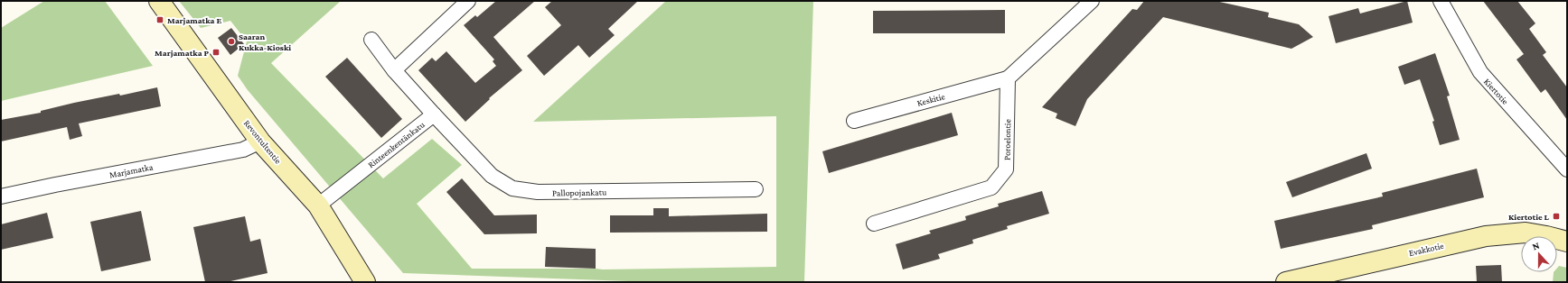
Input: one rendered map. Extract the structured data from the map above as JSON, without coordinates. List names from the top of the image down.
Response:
{
  "streets": {
    "street": [
      "Kiertotie",
      "Keskitie",
      "Poroelontie",
      "Revontultentie",
      "Rinteenkentänkatu",
      "Marjamatka",
      "Pallopojankatu",
      "Evakkotie"
    ]
  },
  "crossings": [
    ["Keskitie", "Poroelontie"],
    ["Revontultentie", "Rinteenkentänkatu"],
    ["Revontultentie", "Marjamatka"],
    ["Rinteenkentänkatu", "Pallopojankatu"]
  ],
  "places": {
    "transit": ["Marjamatka E", "Marjamatka P", "Kiertotie L"],
    "other": ["Saaran Kukka-Kioski"]
  },
  "north": "top"
}
